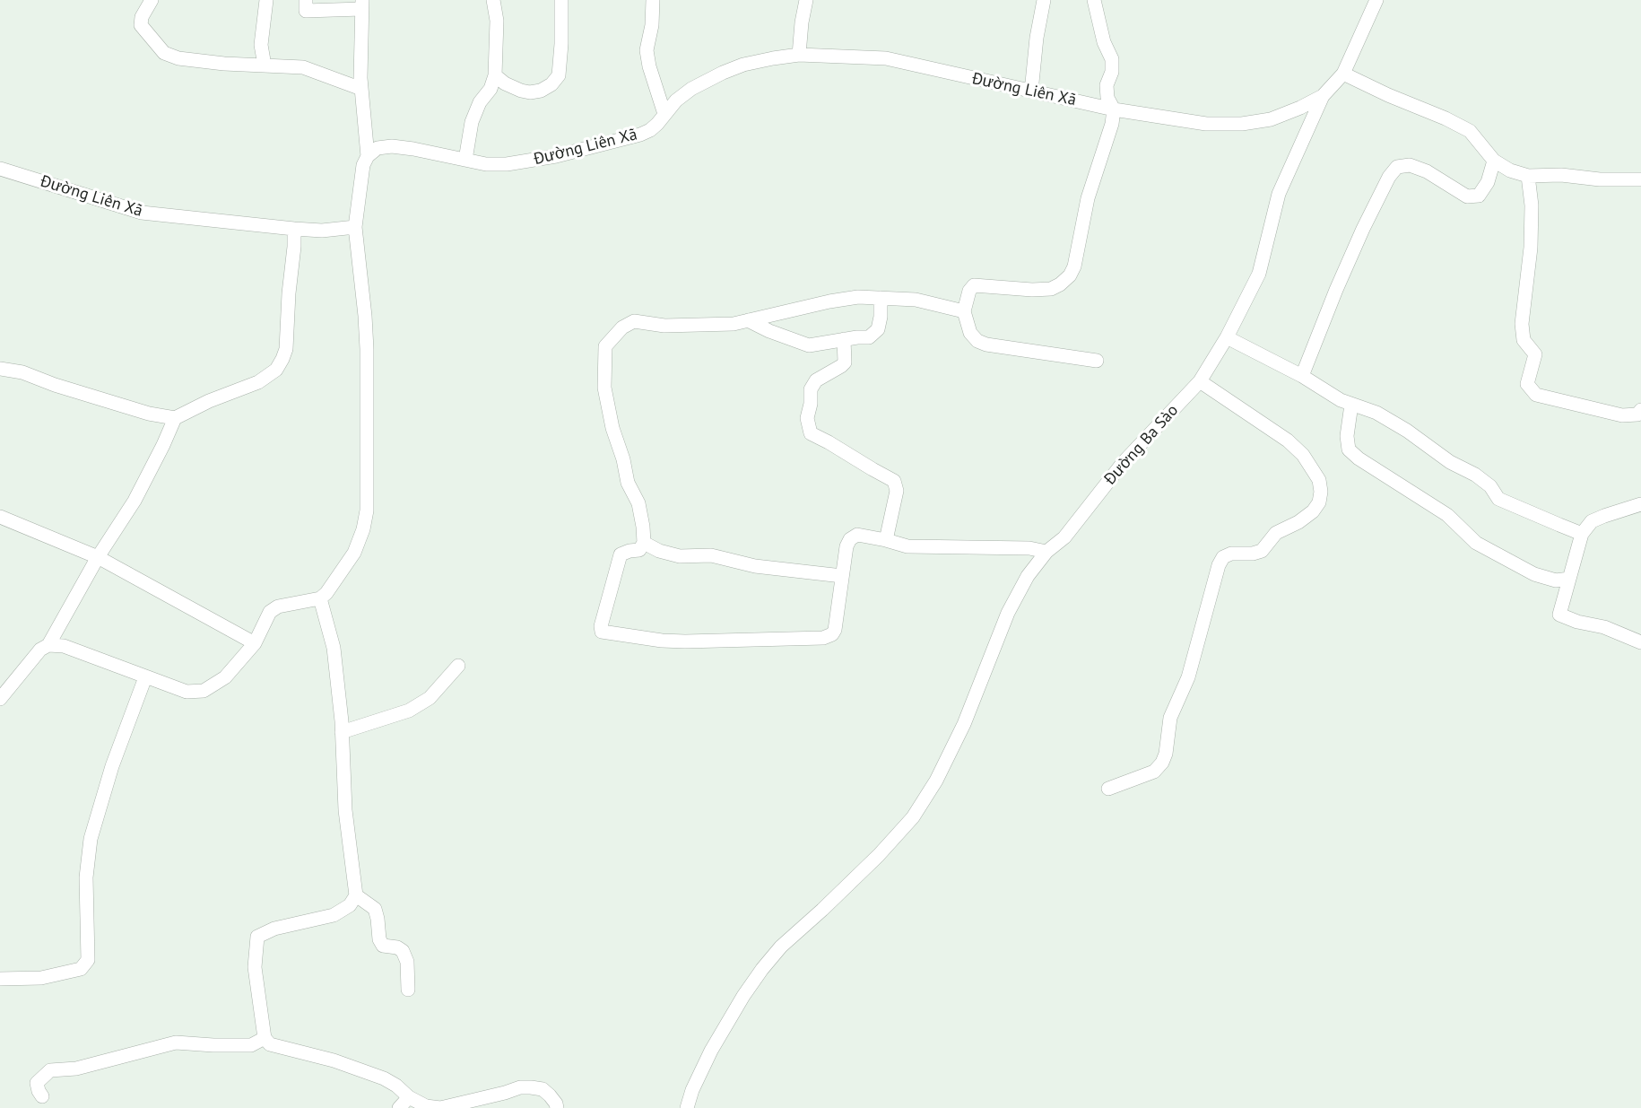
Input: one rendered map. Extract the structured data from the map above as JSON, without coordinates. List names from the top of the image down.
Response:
{
  "streets": {
    "street": ["Đường Liên Xã", "Đường Ba Sào"]
  },
  "crossings": [
    ["Đường Liên Xã", "Đường Ba Sào"]
  ]
}
